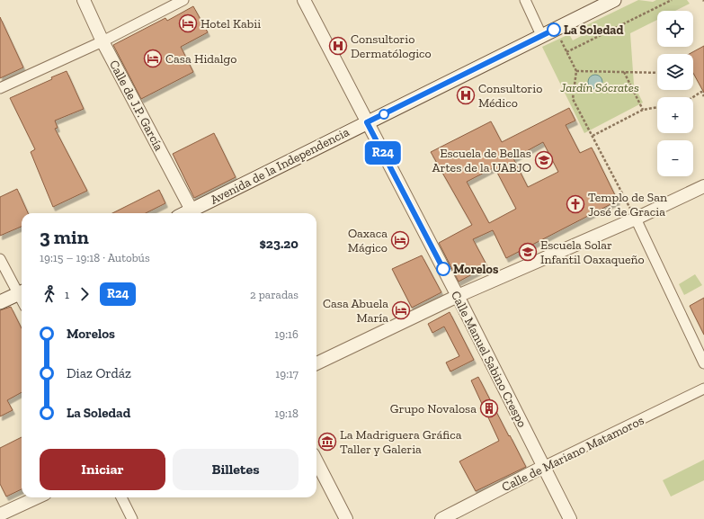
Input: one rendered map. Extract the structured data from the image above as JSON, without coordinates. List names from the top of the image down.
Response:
{
  "streets": {
    "main road": ["Avenida de la Independencia"],
    "street": ["Calle de J.P. García", "Calle Manuel Sabino Crespo", "Calle de Mariano Matamoros"]
  },
  "crossings": [
    ["Calle de J.P. García", "Avenida de la Independencia"],
    ["Avenida de la Independencia", "Calle Manuel Sabino Crespo"],
    ["Calle Manuel Sabino Crespo", "Calle de Mariano Matamoros"]
  ],
  "parks": ["Jardín Sócrates"],
  "places": {
    "hotel": [
      "Hotel Kabii",
      "Casa Hidalgo",
      "Oaxaca Mágico",
      "Casa Abuela María"
    ],
    "other": ["La Soledad", "Morelos"],
    "hospital": ["Consultorio Dermatólogico", "Consultorio Médico"],
    "school or university": ["Escuela de Bellas Artes de la UABJO", "Escuela Solar Infantil Oaxaqueño"],
    "church": ["Templo de San José de Gracia"],
    "building": ["Grupo Novalosa"],
    "museum": ["La Madriguera Gráfica Taller y Galeria"]
  },
  "lines": ["bus line R24"],
  "page": {
    "on_map": "R24",
    "map_buttons": ["+", "−"],
    "heading": ["3 min", "19:15 – 19:18 · Autobús", "$23.20"],
    "legs": ["1", "R24", "2 paradas"],
    "list": [
      {
        "name": "Morelos",
        "value": "19:16"
      },
      {
        "name": "Diaz Ordáz",
        "value": "19:17"
      },
      {
        "name": "La Soledad",
        "value": "19:18"
      }
    ],
    "buttons": ["Iniciar", "Billetes"]
  }
}
